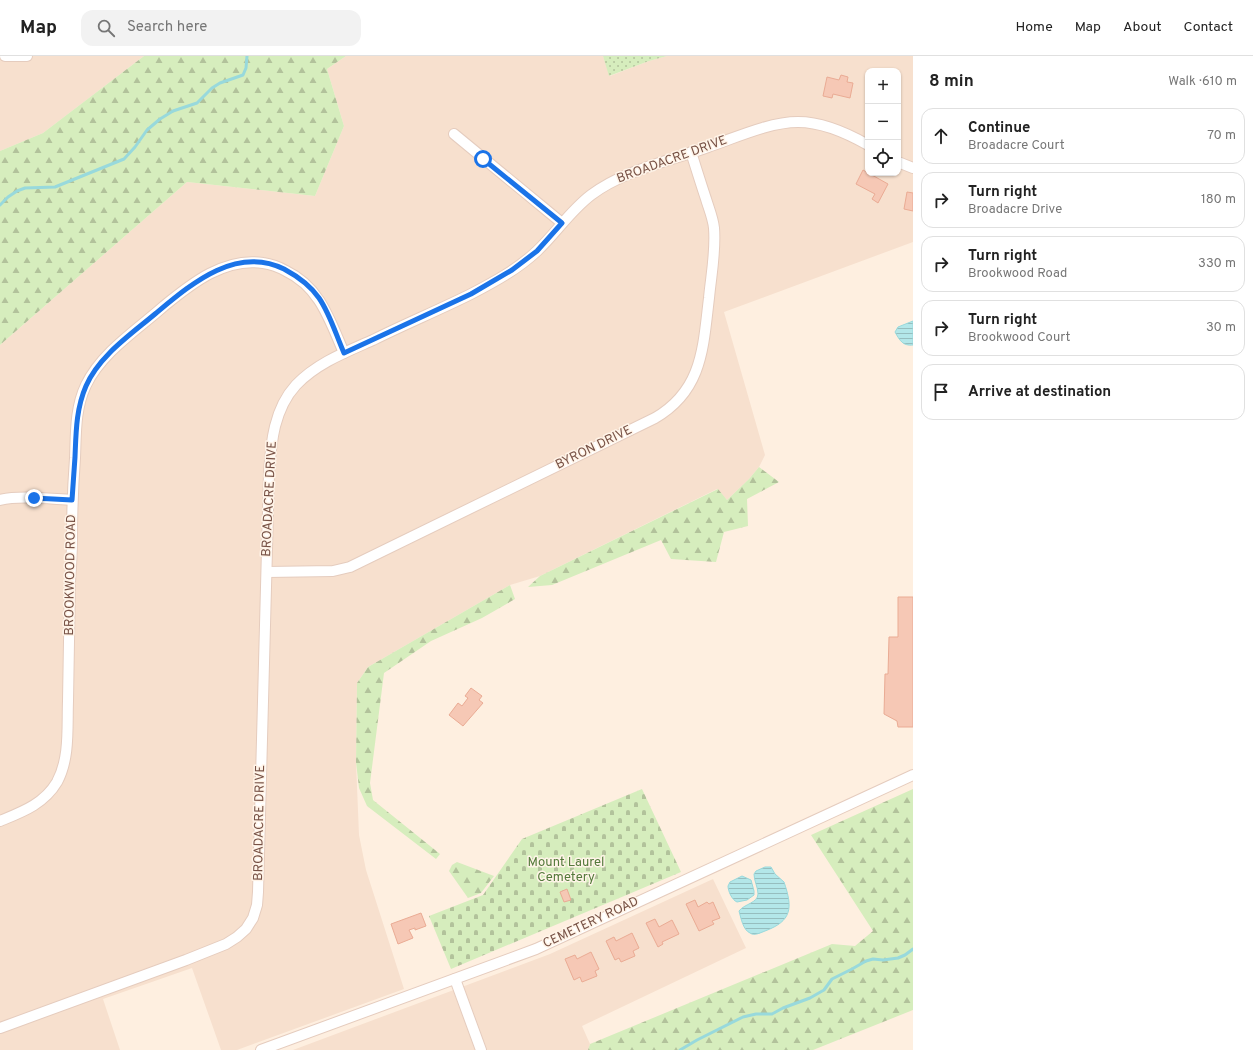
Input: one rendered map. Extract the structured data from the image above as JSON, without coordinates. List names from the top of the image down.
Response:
{
  "streets": {
    "street": [
      "BROADACRE DRIVE",
      "BYRON DRIVE",
      "BROOKWOOD ROAD",
      "CEMETERY ROAD"
    ]
  },
  "crossings": [
    ["BROADACRE DRIVE", "BYRON DRIVE"],
    ["BROADACRE DRIVE", "BROOKWOOD ROAD"]
  ],
  "parks": ["Mount Laurel Cemetery"],
  "page": {
    "header": "Map",
    "search": "Search here",
    "nav": [
      "Home",
      "Map",
      "About",
      "Contact"
    ],
    "heading": ["8 min", "Walk · 610 m"],
    "map_buttons": ["+", "−"],
    "list": [
      ["Continue", "Broadacre Court", "70 m"],
      ["Turn right", "Broadacre Drive", "180 m"],
      ["Turn right", "Brookwood Road", "330 m"],
      ["Turn right", "Brookwood Court", "30 m"],
      "Arrive at destination"
    ]
  }
}
